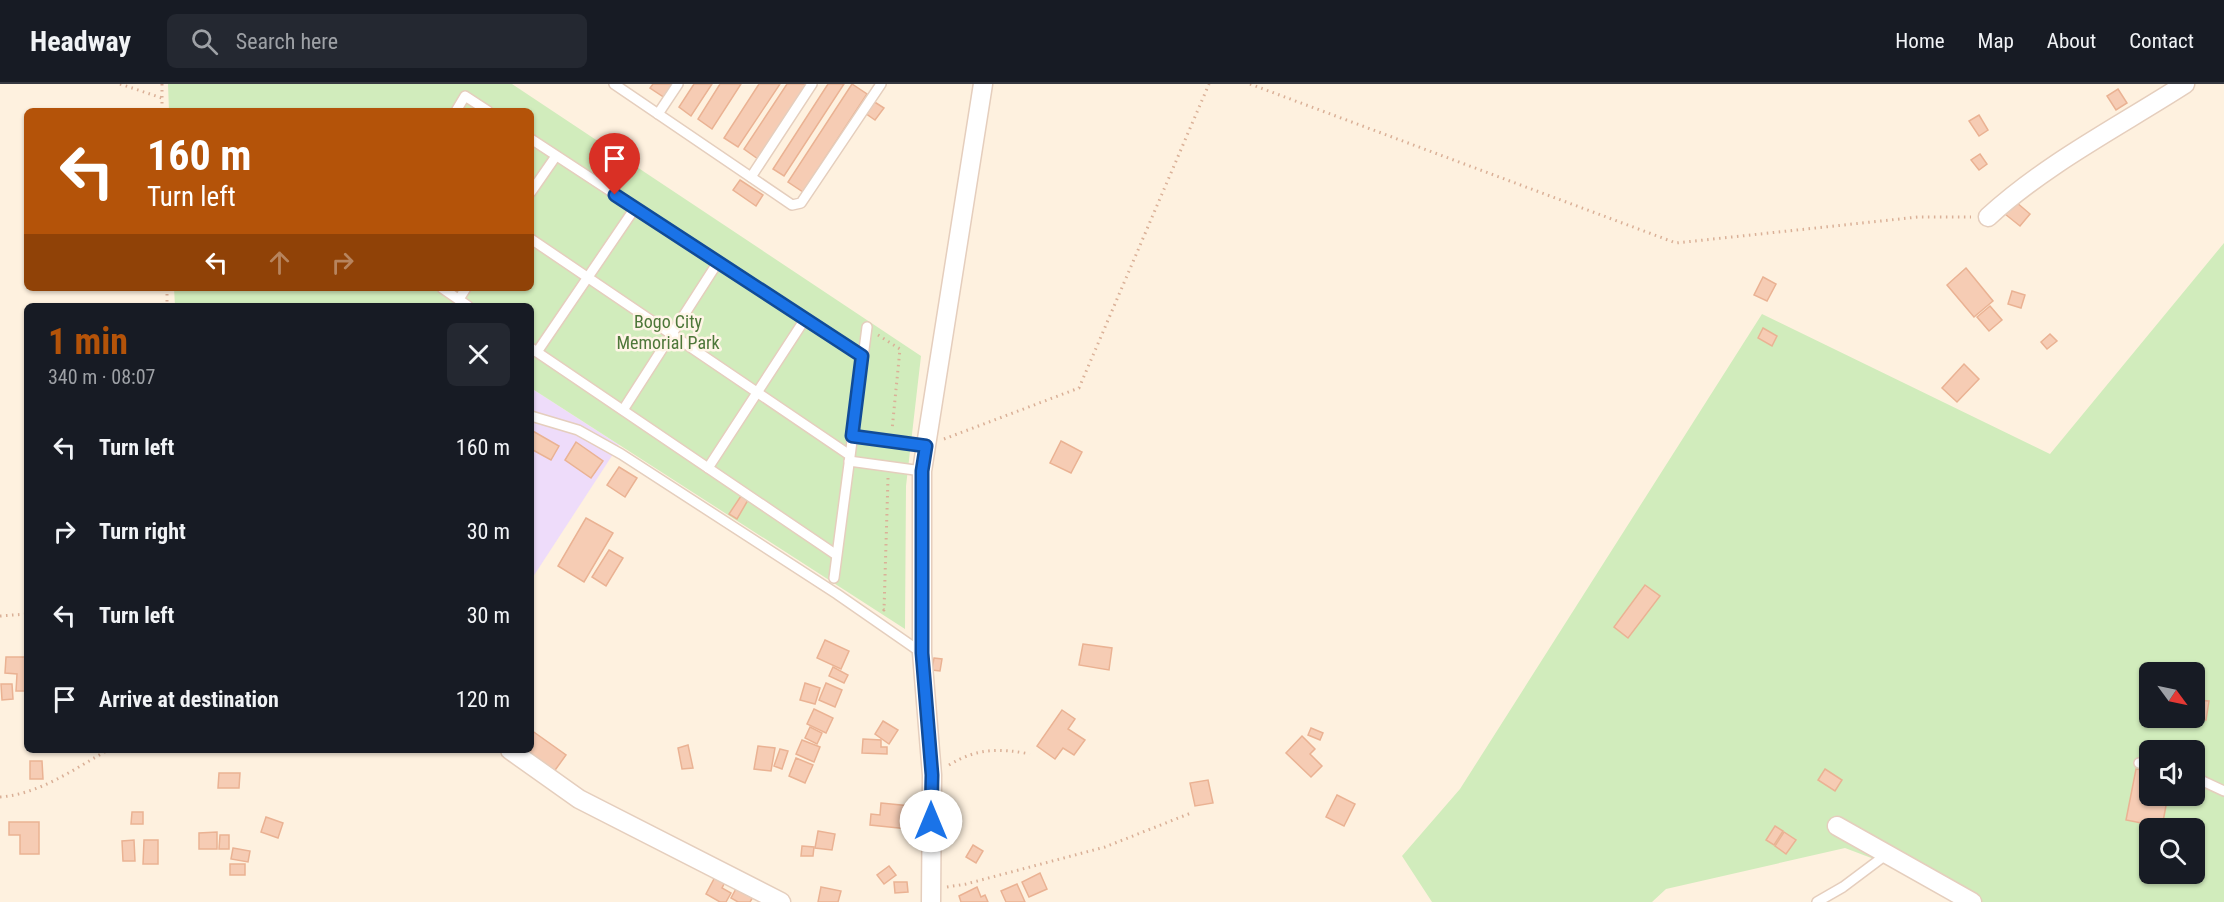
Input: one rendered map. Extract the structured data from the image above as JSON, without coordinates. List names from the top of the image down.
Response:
{
  "parks": ["Bogo City Memorial Park"],
  "north": "bottom right",
  "page": {
    "header": "Headway",
    "search": "Search here",
    "nav": [
      "Home",
      "Map",
      "About",
      "Contact"
    ],
    "turn": ["160 m", "Turn left"],
    "heading": ["1 min", "340 m · 08:07"],
    "list": [
      {
        "name": "Turn left",
        "value": "160 m"
      },
      {
        "name": "Turn right",
        "value": "30 m"
      },
      {
        "name": "Turn left",
        "value": "30 m"
      },
      {
        "name": "Arrive at destination",
        "value": "120 m"
      }
    ]
  }
}
